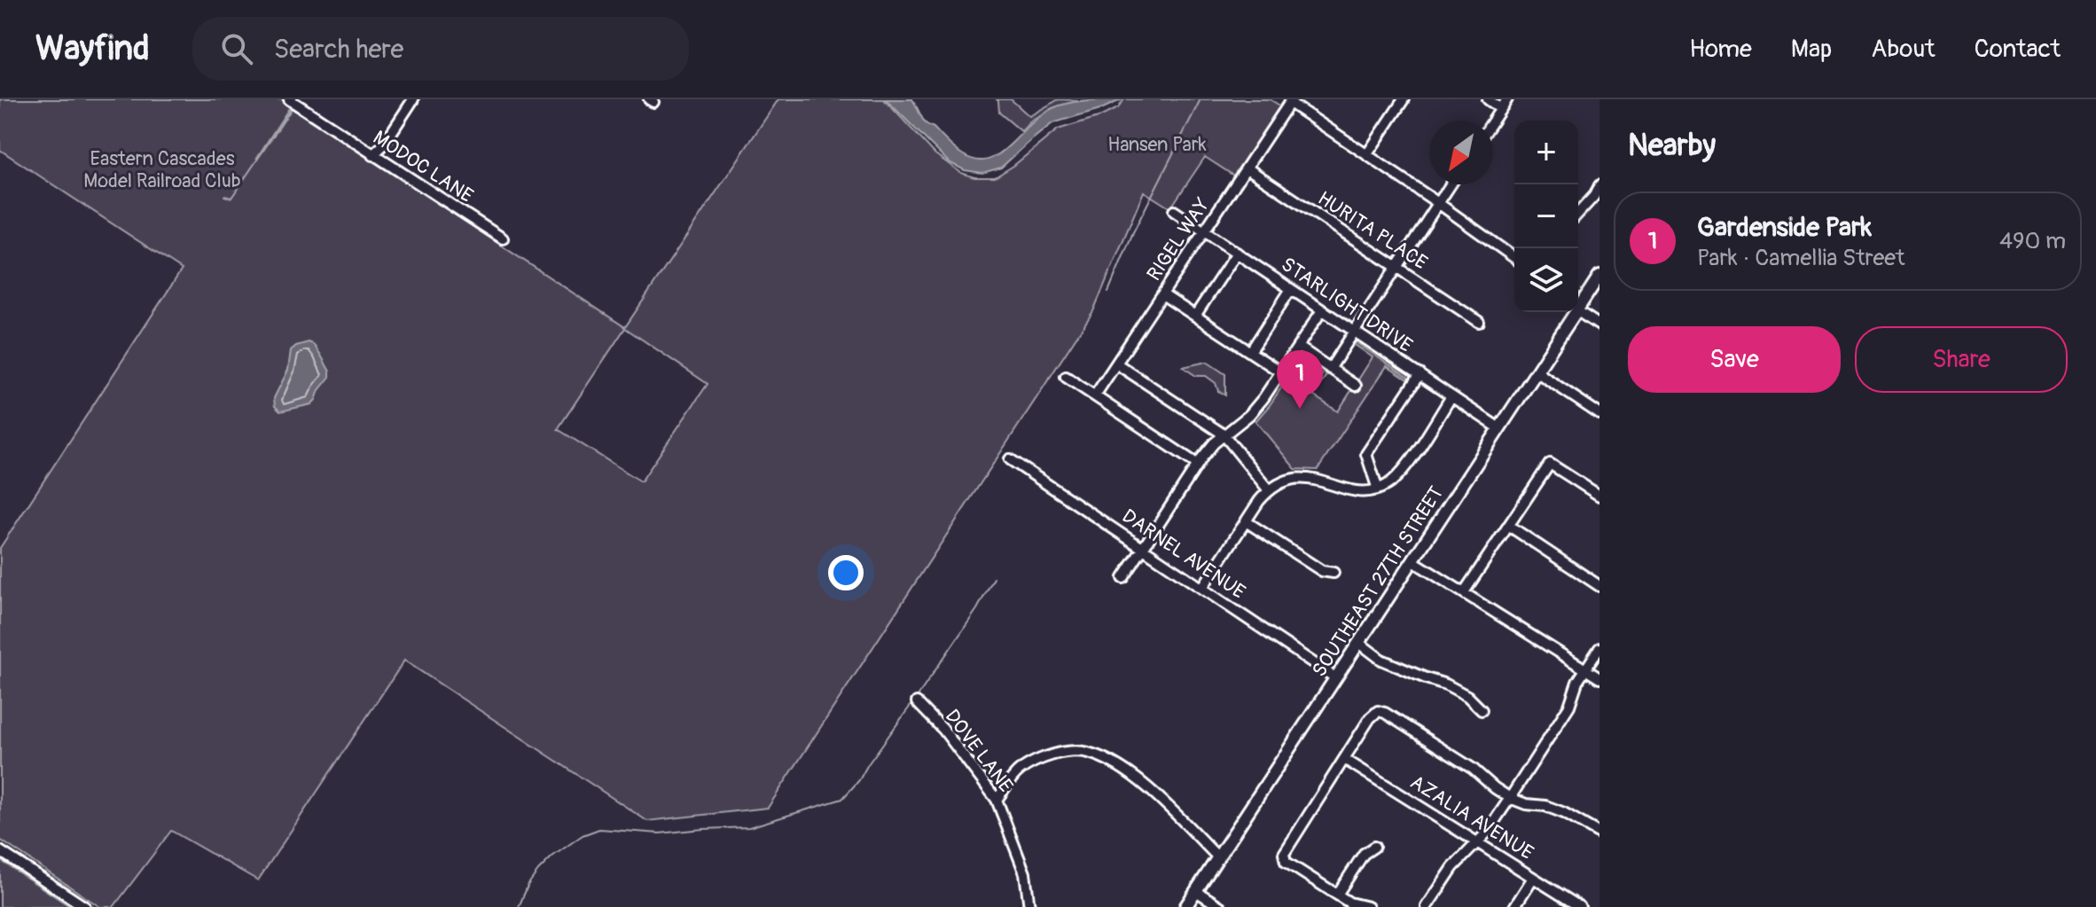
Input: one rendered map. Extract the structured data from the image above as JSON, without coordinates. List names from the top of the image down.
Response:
{
  "streets": {
    "main road": ["SOUTHEAST 27TH STREET"],
    "street": [
      "MODOC LANE",
      "HURITA PLACE",
      "RIGEL WAY",
      "STARLIGHT DRIVE",
      "DARNEL AVENUE",
      "DOVE LANE",
      "AZALIA AVENUE"
    ]
  },
  "crossings": [
    ["HURITA PLACE", "RIGEL WAY"],
    ["RIGEL WAY", "STARLIGHT DRIVE"],
    ["STARLIGHT DRIVE", "SOUTHEAST 27TH STREET"],
    ["DARNEL AVENUE", "SOUTHEAST 27TH STREET"]
  ],
  "parks": ["Hansen Park", "Eastern Cascades Model Railroad Club"],
  "north": "bottom left",
  "page": {
    "header": "Wayfind",
    "search": "Search here",
    "nav": [
      "Home",
      "Map",
      "About",
      "Contact"
    ],
    "heading": "Nearby",
    "map_buttons": ["+", "−"],
    "list": [
      {
        "mark": "1",
        "name": "Gardenside Park",
        "note": "Park · Camellia Street",
        "value": "490 m"
      }
    ],
    "buttons": ["Save", "Share"],
    "pins": "1"
  }
}
